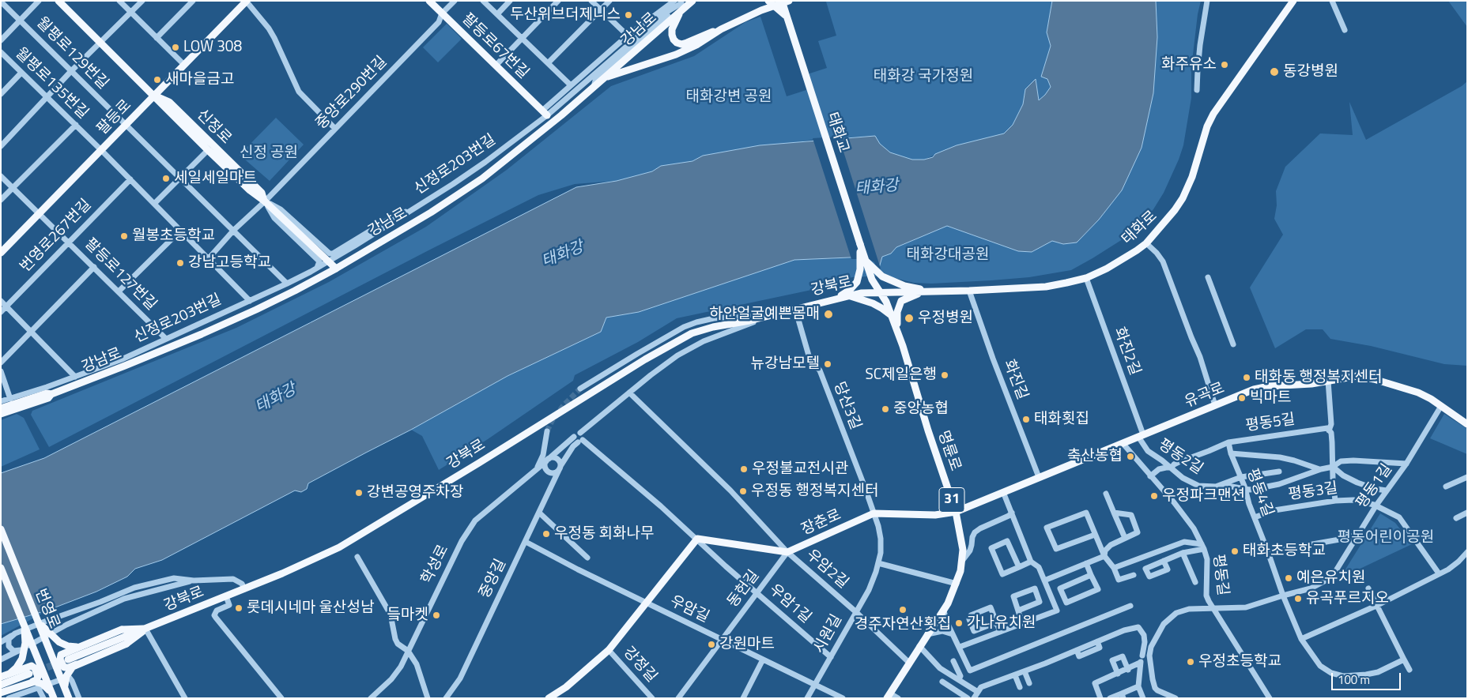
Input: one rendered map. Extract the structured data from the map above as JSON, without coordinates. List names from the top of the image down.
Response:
{
  "streets": {
    "main road": [
      "강남로",
      "팔등로67번길",
      "팔등로",
      "신정로",
      "태화교",
      "태화로",
      "강북로",
      "유곡로",
      "명륜로",
      "31",
      "장춘로",
      "번영로"
    ],
    "street": [
      "월평로129번길",
      "월평로135번길",
      "중앙로290번길",
      "신정로203번길",
      "번영로267번길",
      "팔등로127번길",
      "화진2길",
      "화진길",
      "당산3길",
      "평동5길",
      "평동2길",
      "평동1길",
      "평동3길",
      "평동4길",
      "학성로",
      "우암2길",
      "평동길",
      "중앙길",
      "동헌길",
      "우암1길",
      "우암길",
      "시원길",
      "강정길"
    ]
  },
  "crossings": [
    ["강남로", "신정로"],
    ["강남로", "신정로203번길"],
    ["팔등로67번길", "중앙로290번길"],
    ["팔등로67번길", "신정로203번길"],
    ["월평로129번길", "중앙로290번길"],
    ["월평로129번길", "팔등로"],
    ["월평로129번길", "신정로"],
    ["월평로129번길", "신정로203번길"],
    ["월평로135번길", "중앙로290번길"],
    ["월평로135번길", "팔등로"],
    ["월평로135번길", "신정로"],
    ["월평로135번길", "신정로203번길"],
    ["월평로135번길", "번영로267번길"],
    ["중앙로290번길", "신정로"],
    ["팔등로", "신정로"],
    ["팔등로", "팔등로127번길"],
    ["태화교", "명륜로"],
    ["신정로203번길", "팔등로127번길"],
    ["태화로", "강북로"],
    ["태화로", "화진2길"],
    ["태화로", "화진길"],
    ["태화로", "명륜로"],
    ["번영로267번길", "팔등로127번길"],
    ["강북로", "당산3길"],
    ["강북로", "명륜로"],
    ["화진2길", "유곡로"],
    ["화진2길", "평동2길"],
    ["화진길", "유곡로"],
    ["유곡로", "명륜로"],
    ["유곡로", "평동2길"],
    ["유곡로", "평동1길"],
    ["유곡로", "장춘로"],
    ["유곡로", "평동길"],
    ["당산3길", "장춘로"],
    ["당산3길", "시원길"],
    ["평동5길", "평동2길"],
    ["평동5길", "평동4길"],
    ["명륜로", "장춘로"],
    ["명륜로", "우암2길"],
    ["평동2길", "평동1길"],
    ["평동2길", "평동4길"],
    ["평동1길", "평동3길"],
    ["평동1길", "평동4길"],
    ["평동1길", "평동길"],
    ["평동3길", "평동4길"],
    ["장춘로", "우암2길"],
    ["장춘로", "동헌길"],
    ["장춘로", "시원길"],
    ["학성로", "중앙길"],
    ["우암2길", "동헌길"],
    ["우암2길", "시원길"],
    ["중앙길", "우암길"],
    ["동헌길", "우암1길"],
    ["동헌길", "우암길"],
    ["우암1길", "시원길"],
    ["우암길", "시원길"]
  ],
  "water": ["태화강"],
  "parks": [
    "태화강 국가정원",
    "태화강변 공원",
    "신정 공원",
    "태화강대공원",
    "평동어린이공원"
  ],
  "places": [
    "두산위브더제니스",
    "LOW 308",
    "화주유소",
    "동강병원",
    "새마을금고",
    "세일세일마트",
    "월봉초등학교",
    "강남고등학교",
    "하얀얼굴예쁜몸매",
    "우정병원",
    "뉴강남모텔",
    "SC제일은행",
    "태화동 행정복지센터",
    "빅마트",
    "중앙농협",
    "태화횟집",
    "축산농협",
    "우정불교전시관",
    "우정동 행정복지센터",
    "강변공영주차장",
    "우정파크맨션",
    "우정동 회화나무",
    "태화초등학교",
    "예은유치원",
    "유곡푸르지오",
    "롯데시네마 울산성남",
    "경주자연산횟집",
    "듴마켓",
    "가나유치원",
    "강원마트",
    "우정초등학교"
  ],
  "scale_bar": "100 m"
}
